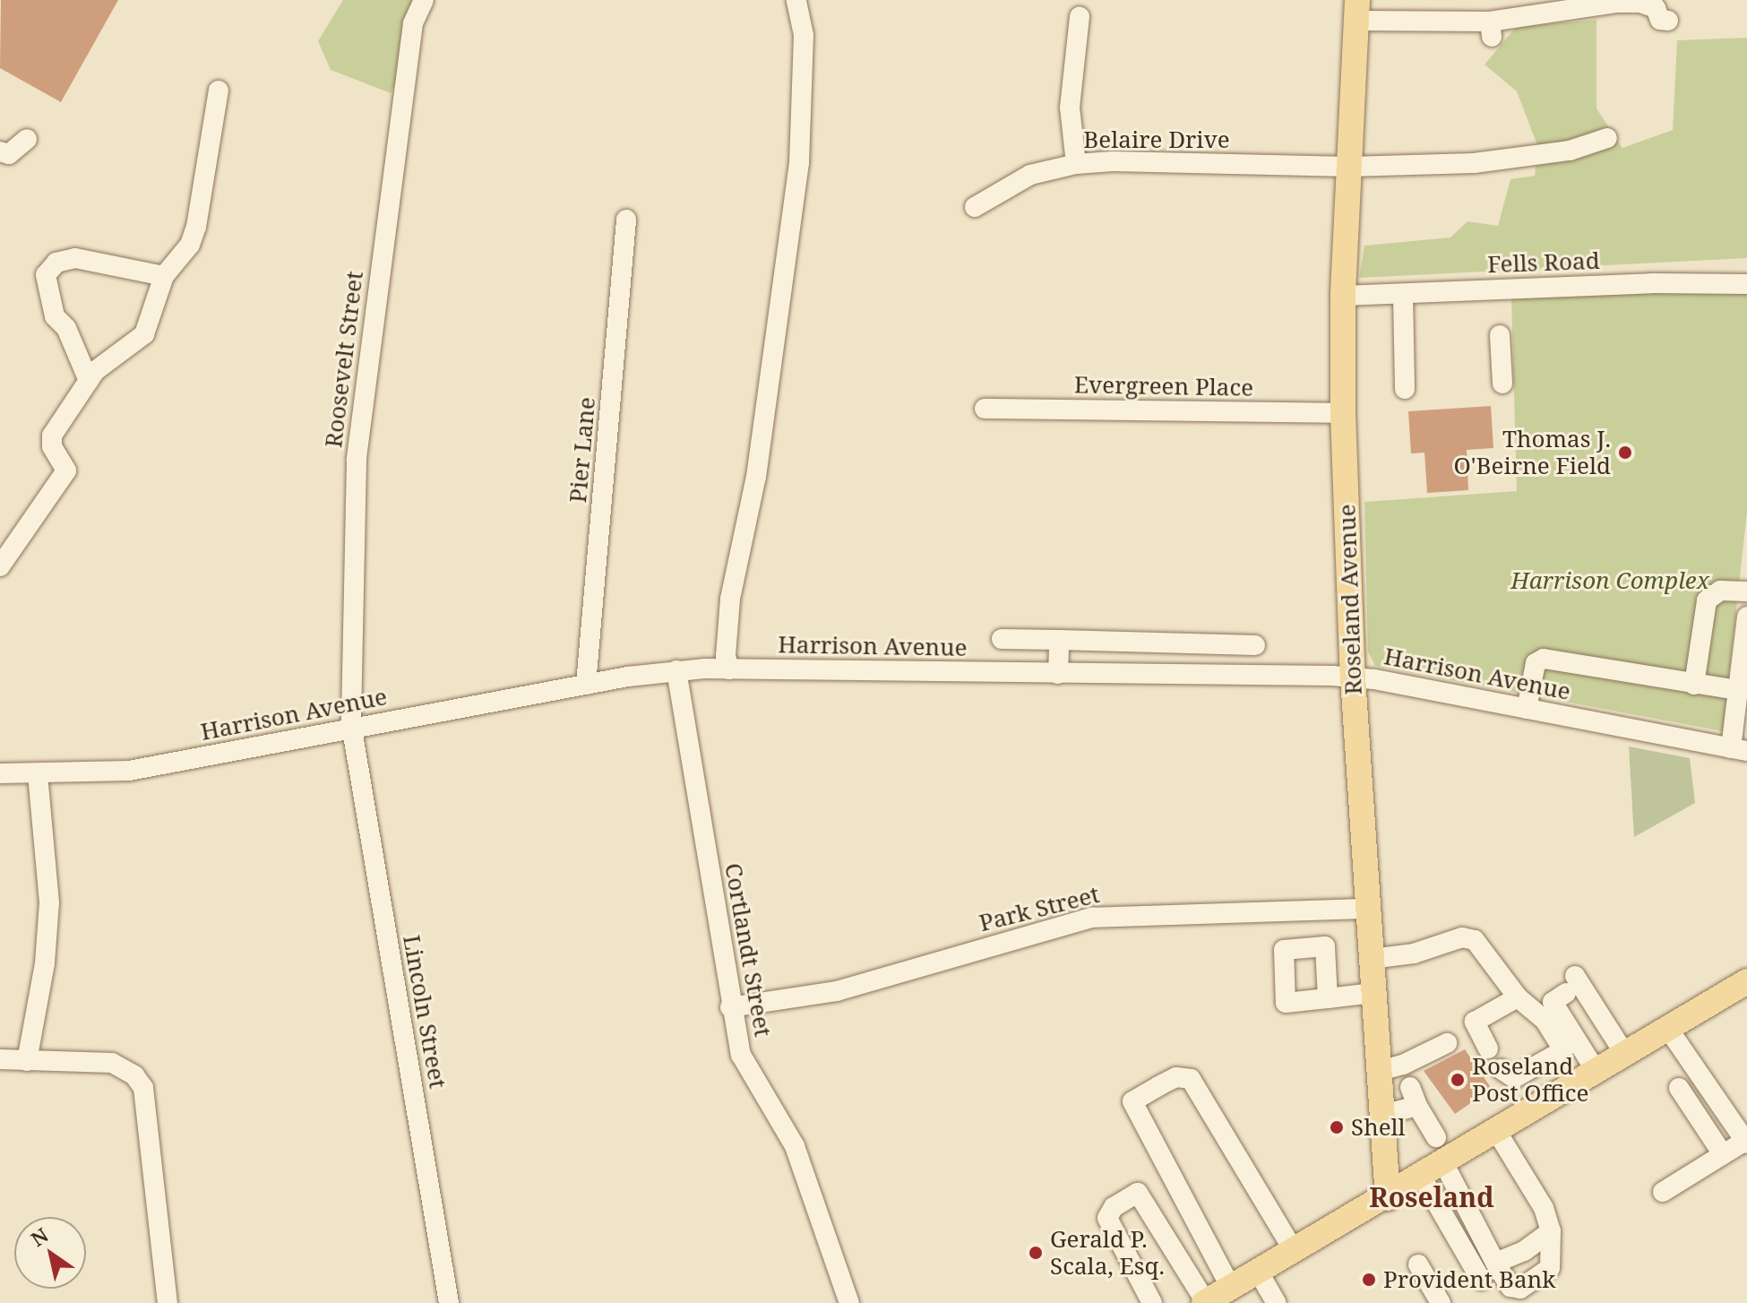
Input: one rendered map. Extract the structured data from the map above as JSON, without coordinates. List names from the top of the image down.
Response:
{
  "streets": {
    "main road": ["Roseland Avenue"],
    "street": [
      "Belaire Drive",
      "Fells Road",
      "Roosevelt Street",
      "Evergreen Place",
      "Pier Lane",
      "Harrison Avenue",
      "Park Street",
      "Cortlandt Street",
      "Lincoln Street"
    ]
  },
  "crossings": [
    ["Belaire Drive", "Roseland Avenue"],
    ["Fells Road", "Roseland Avenue"],
    ["Roosevelt Street", "Harrison Avenue"],
    ["Roosevelt Street", "Lincoln Street"],
    ["Evergreen Place", "Roseland Avenue"],
    ["Pier Lane", "Harrison Avenue"],
    ["Roseland Avenue", "Harrison Avenue"],
    ["Roseland Avenue", "Park Street"],
    ["Harrison Avenue", "Cortlandt Street"],
    ["Harrison Avenue", "Lincoln Street"],
    ["Park Street", "Cortlandt Street"]
  ],
  "districts": ["Roseland"],
  "parks": ["Harrison Complex"],
  "places": [
    "Thomas J. O'Beirne Field",
    "Roseland Post Office",
    "Shell",
    "Gerald P. Scala, Esq.",
    "Provident Bank"
  ],
  "north": "top left"
}
